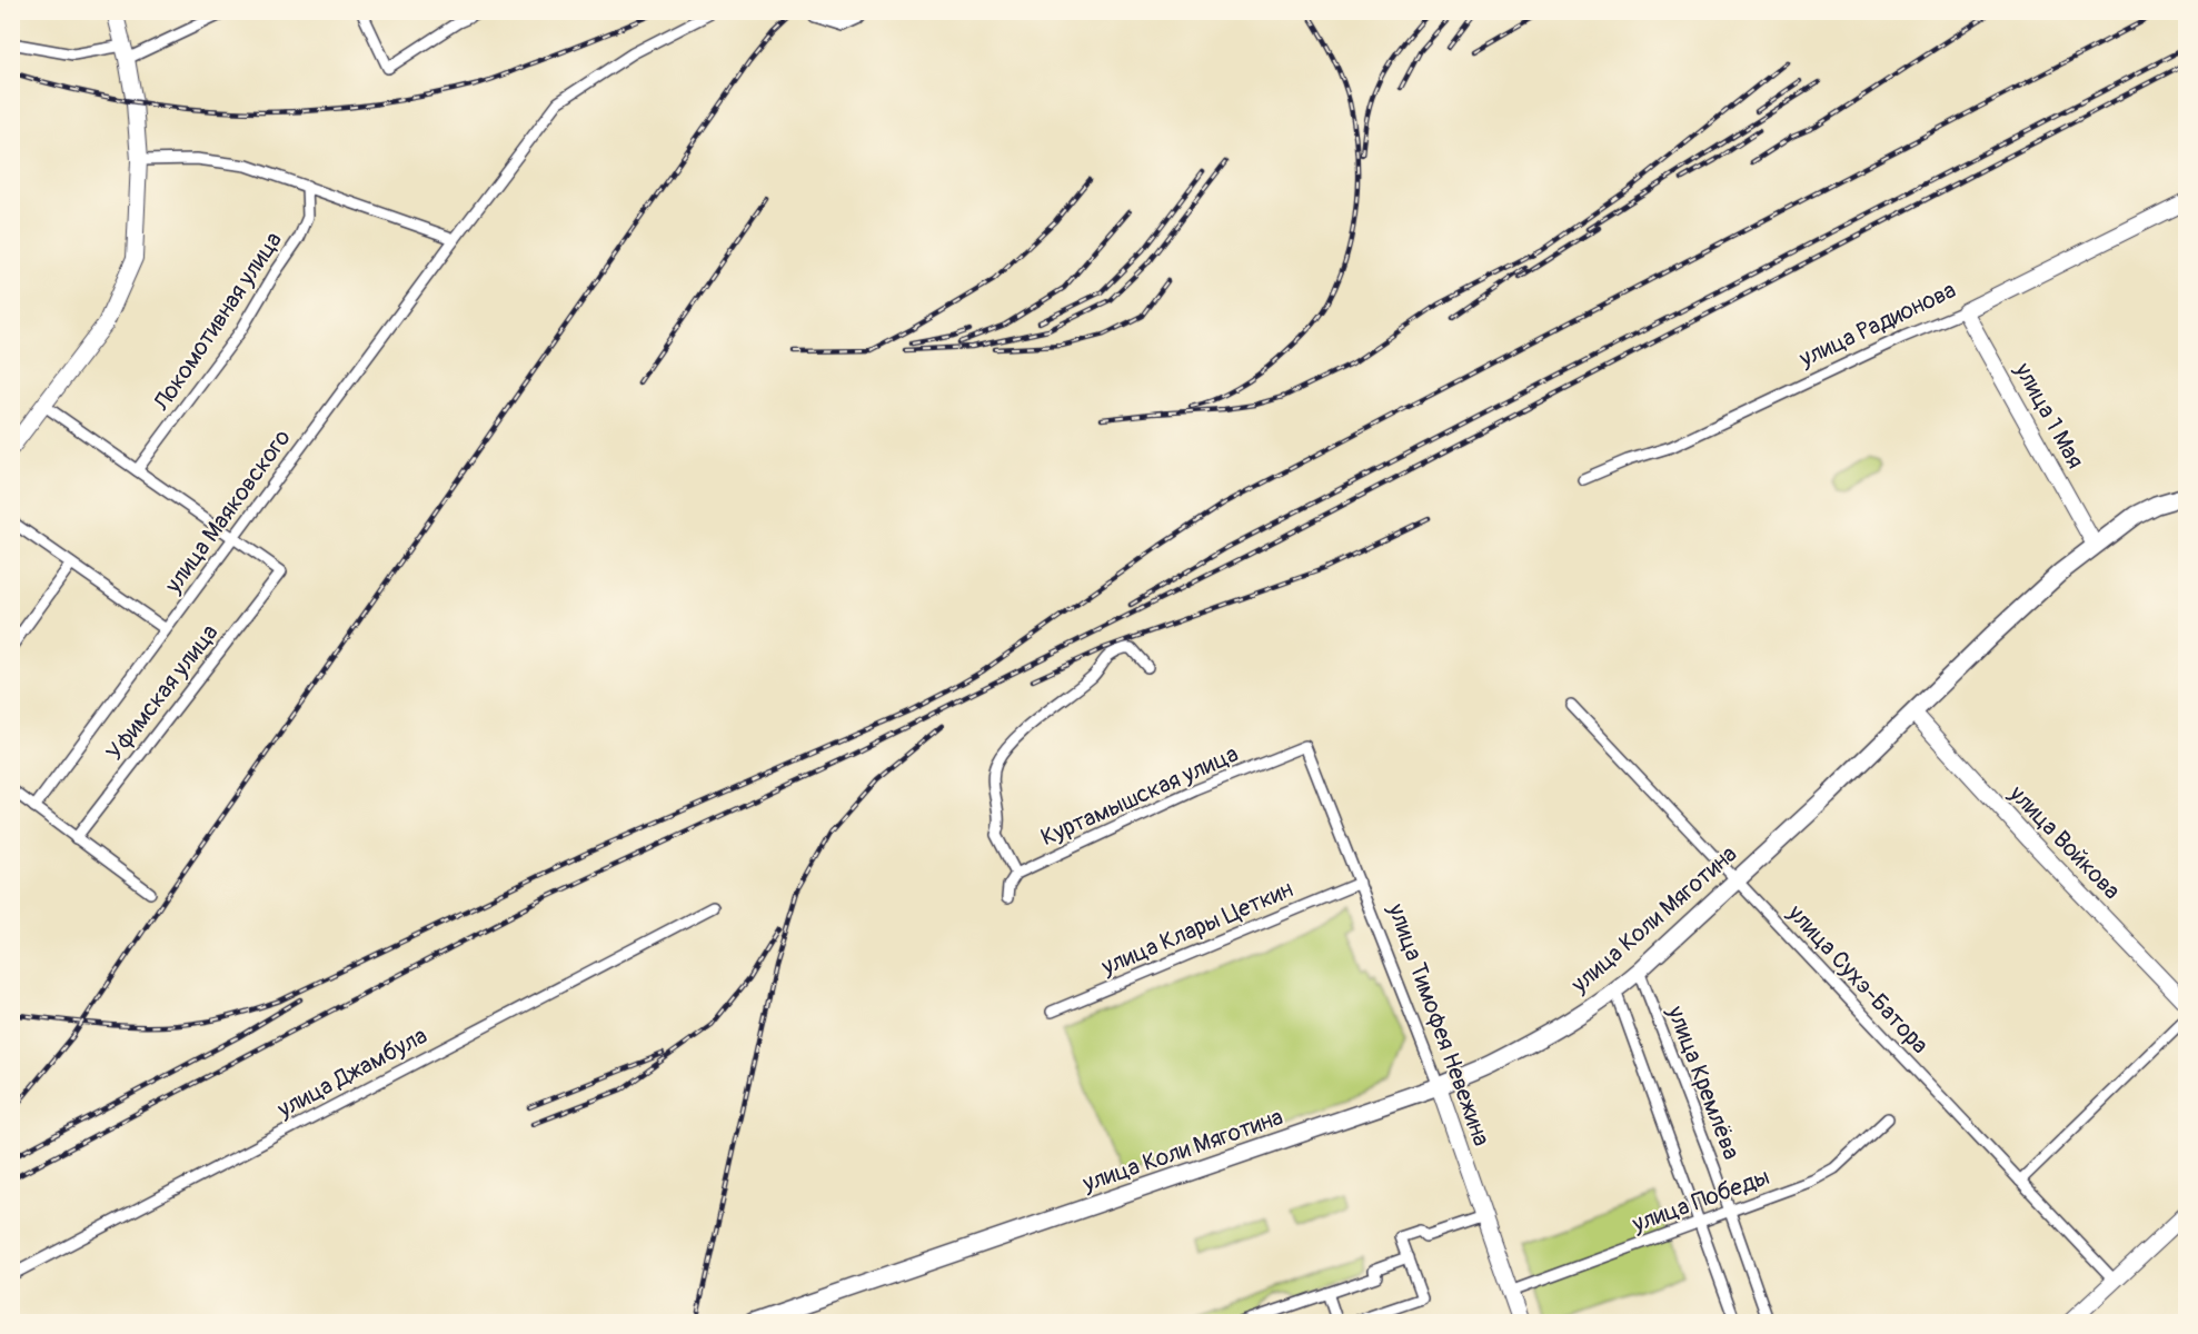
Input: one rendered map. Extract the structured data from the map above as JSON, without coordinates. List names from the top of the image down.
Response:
{
  "streets": {
    "main road": ["улица Коли Мяготина"],
    "street": [
      "Локомотивная улица",
      "улица Радионова",
      "улица 1 Мая",
      "улица Маяковского",
      "Уфимская улица",
      "Куртамышская улица",
      "улица Войкова",
      "улица Клары Цеткин",
      "улица Сухэ-Батора",
      "улица Тимофея Невежина",
      "улица Джамбула",
      "улица Кремлёва",
      "улица Победы"
    ]
  },
  "crossings": [
    ["улица Радионова", "улица 1 Мая"],
    ["улица 1 Мая", "улица Коли Мяготина"],
    ["улица Маяковского", "Уфимская улица"],
    ["Куртамышская улица", "улица Тимофея Невежина"],
    ["улица Войкова", "улица Коли Мяготина"],
    ["улица Коли Мяготина", "улица Сухэ-Батора"],
    ["улица Коли Мяготина", "улица Тимофея Невежина"],
    ["улица Коли Мяготина", "улица Кремлёва"],
    ["улица Клары Цеткин", "улица Тимофея Невежина"],
    ["улица Тимофея Невежина", "улица Победы"],
    ["улица Кремлёва", "улица Победы"]
  ]
}
